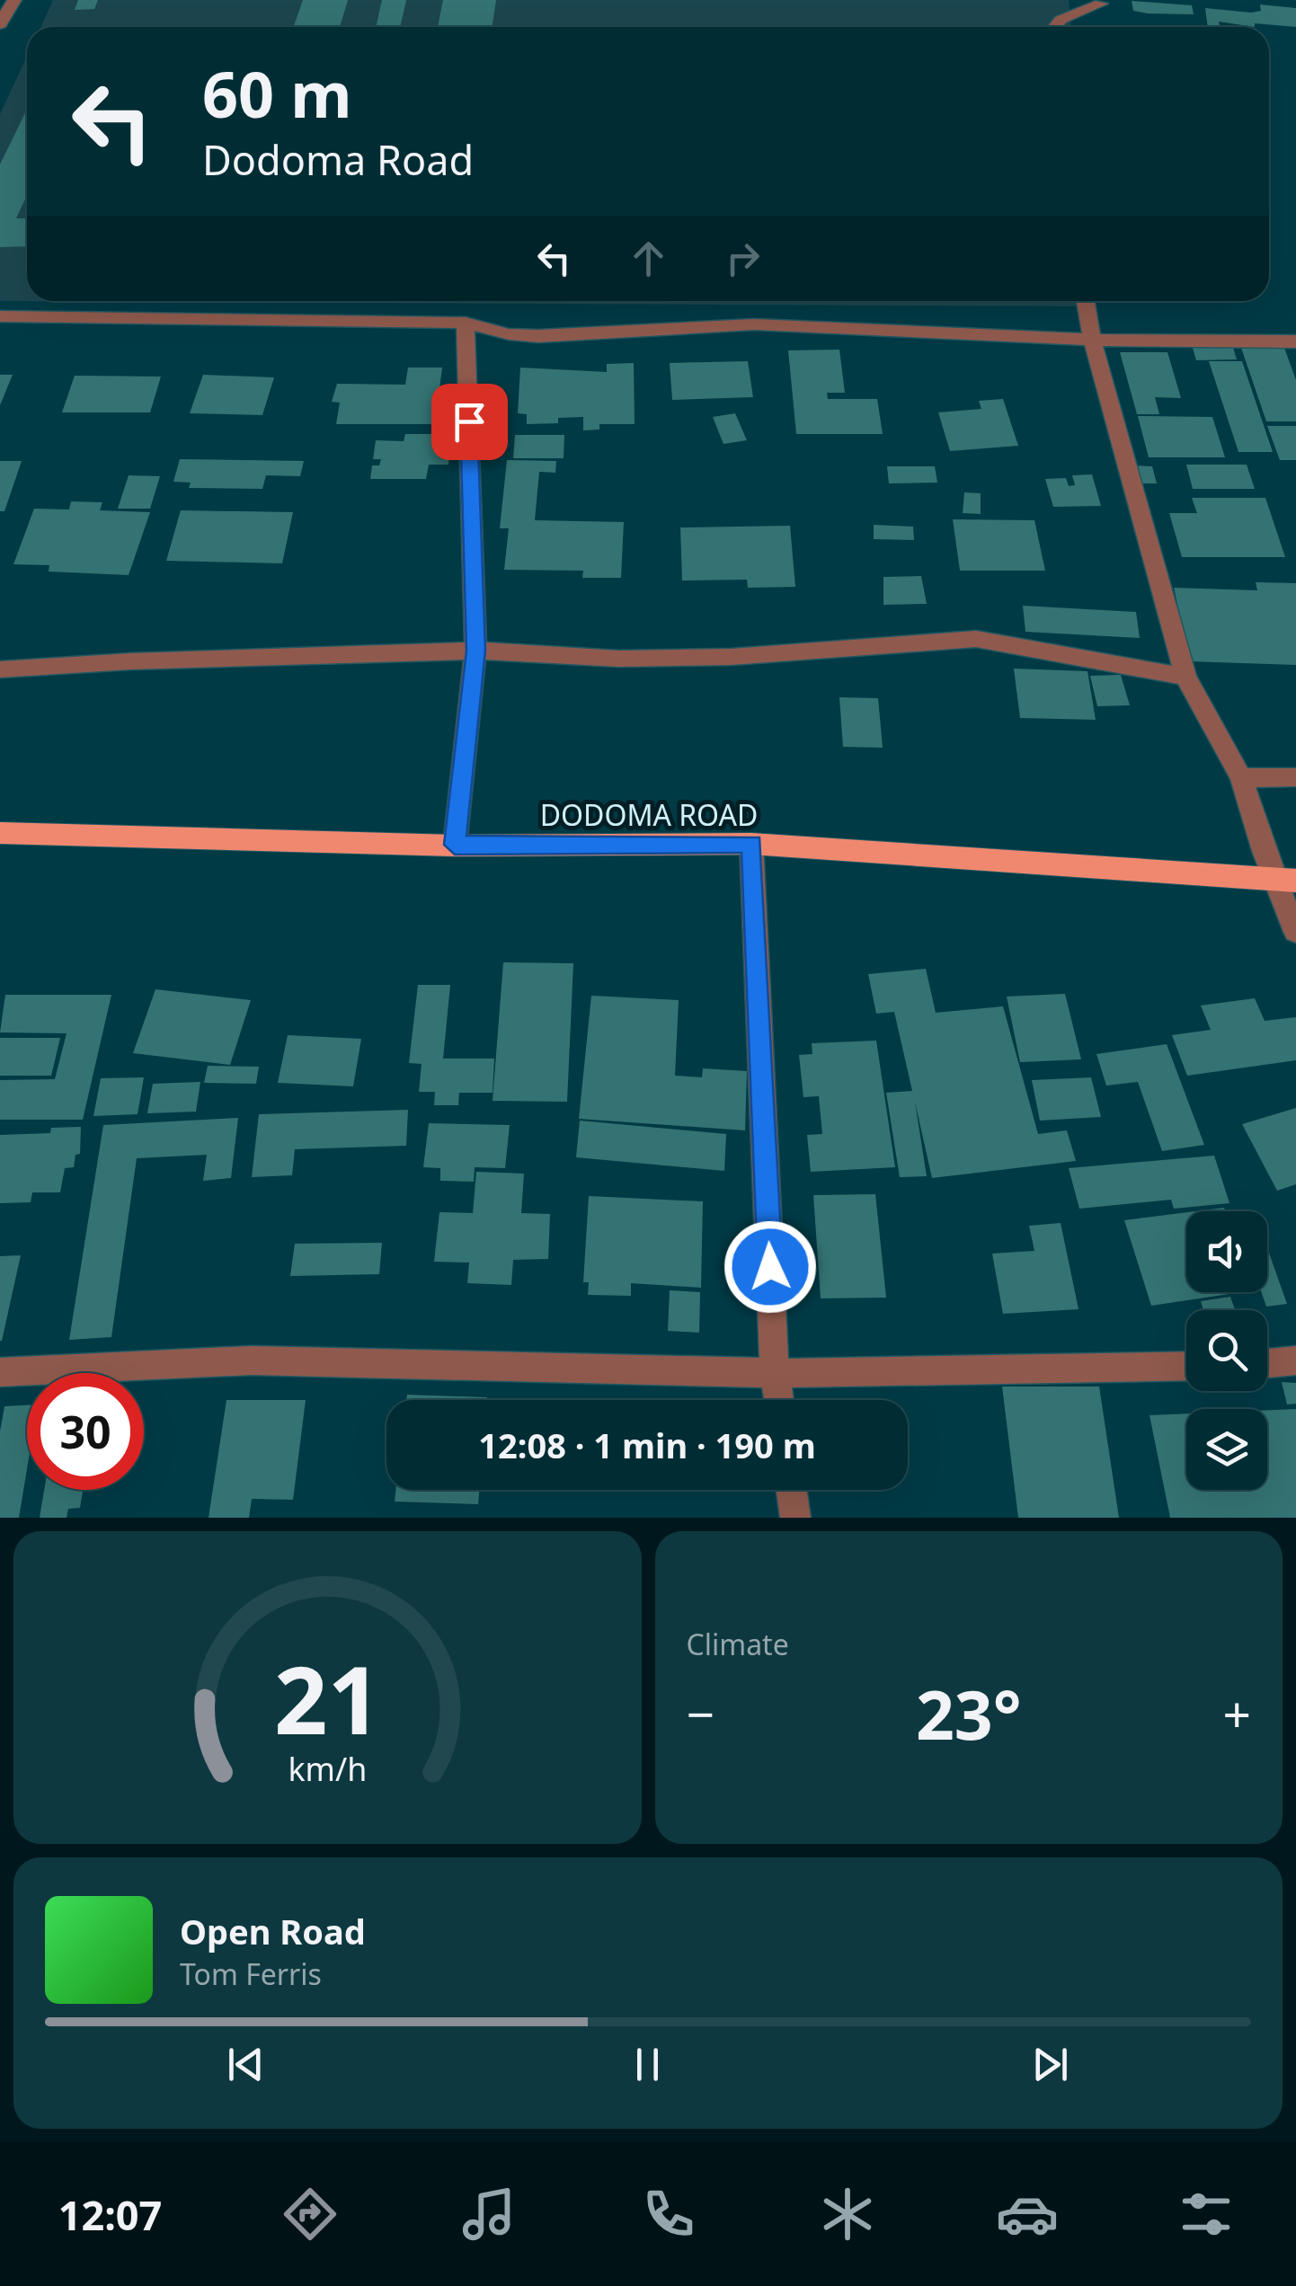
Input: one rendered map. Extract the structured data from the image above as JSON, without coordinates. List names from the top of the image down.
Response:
{
  "streets": {
    "highway": ["DODOMA ROAD"]
  },
  "page": {
    "turn": ["60 m", "Dodoma Road"],
    "limit": "30",
    "trip": "12:08 · 1 min · 190 m",
    "tile": "Climate",
    "heat": ["−", "23°", "+"],
    "song": ["Open Road", "Tom Ferris"],
    "tabs": "12:07",
    "gauge": ["21", "km/h"]
  }
}
